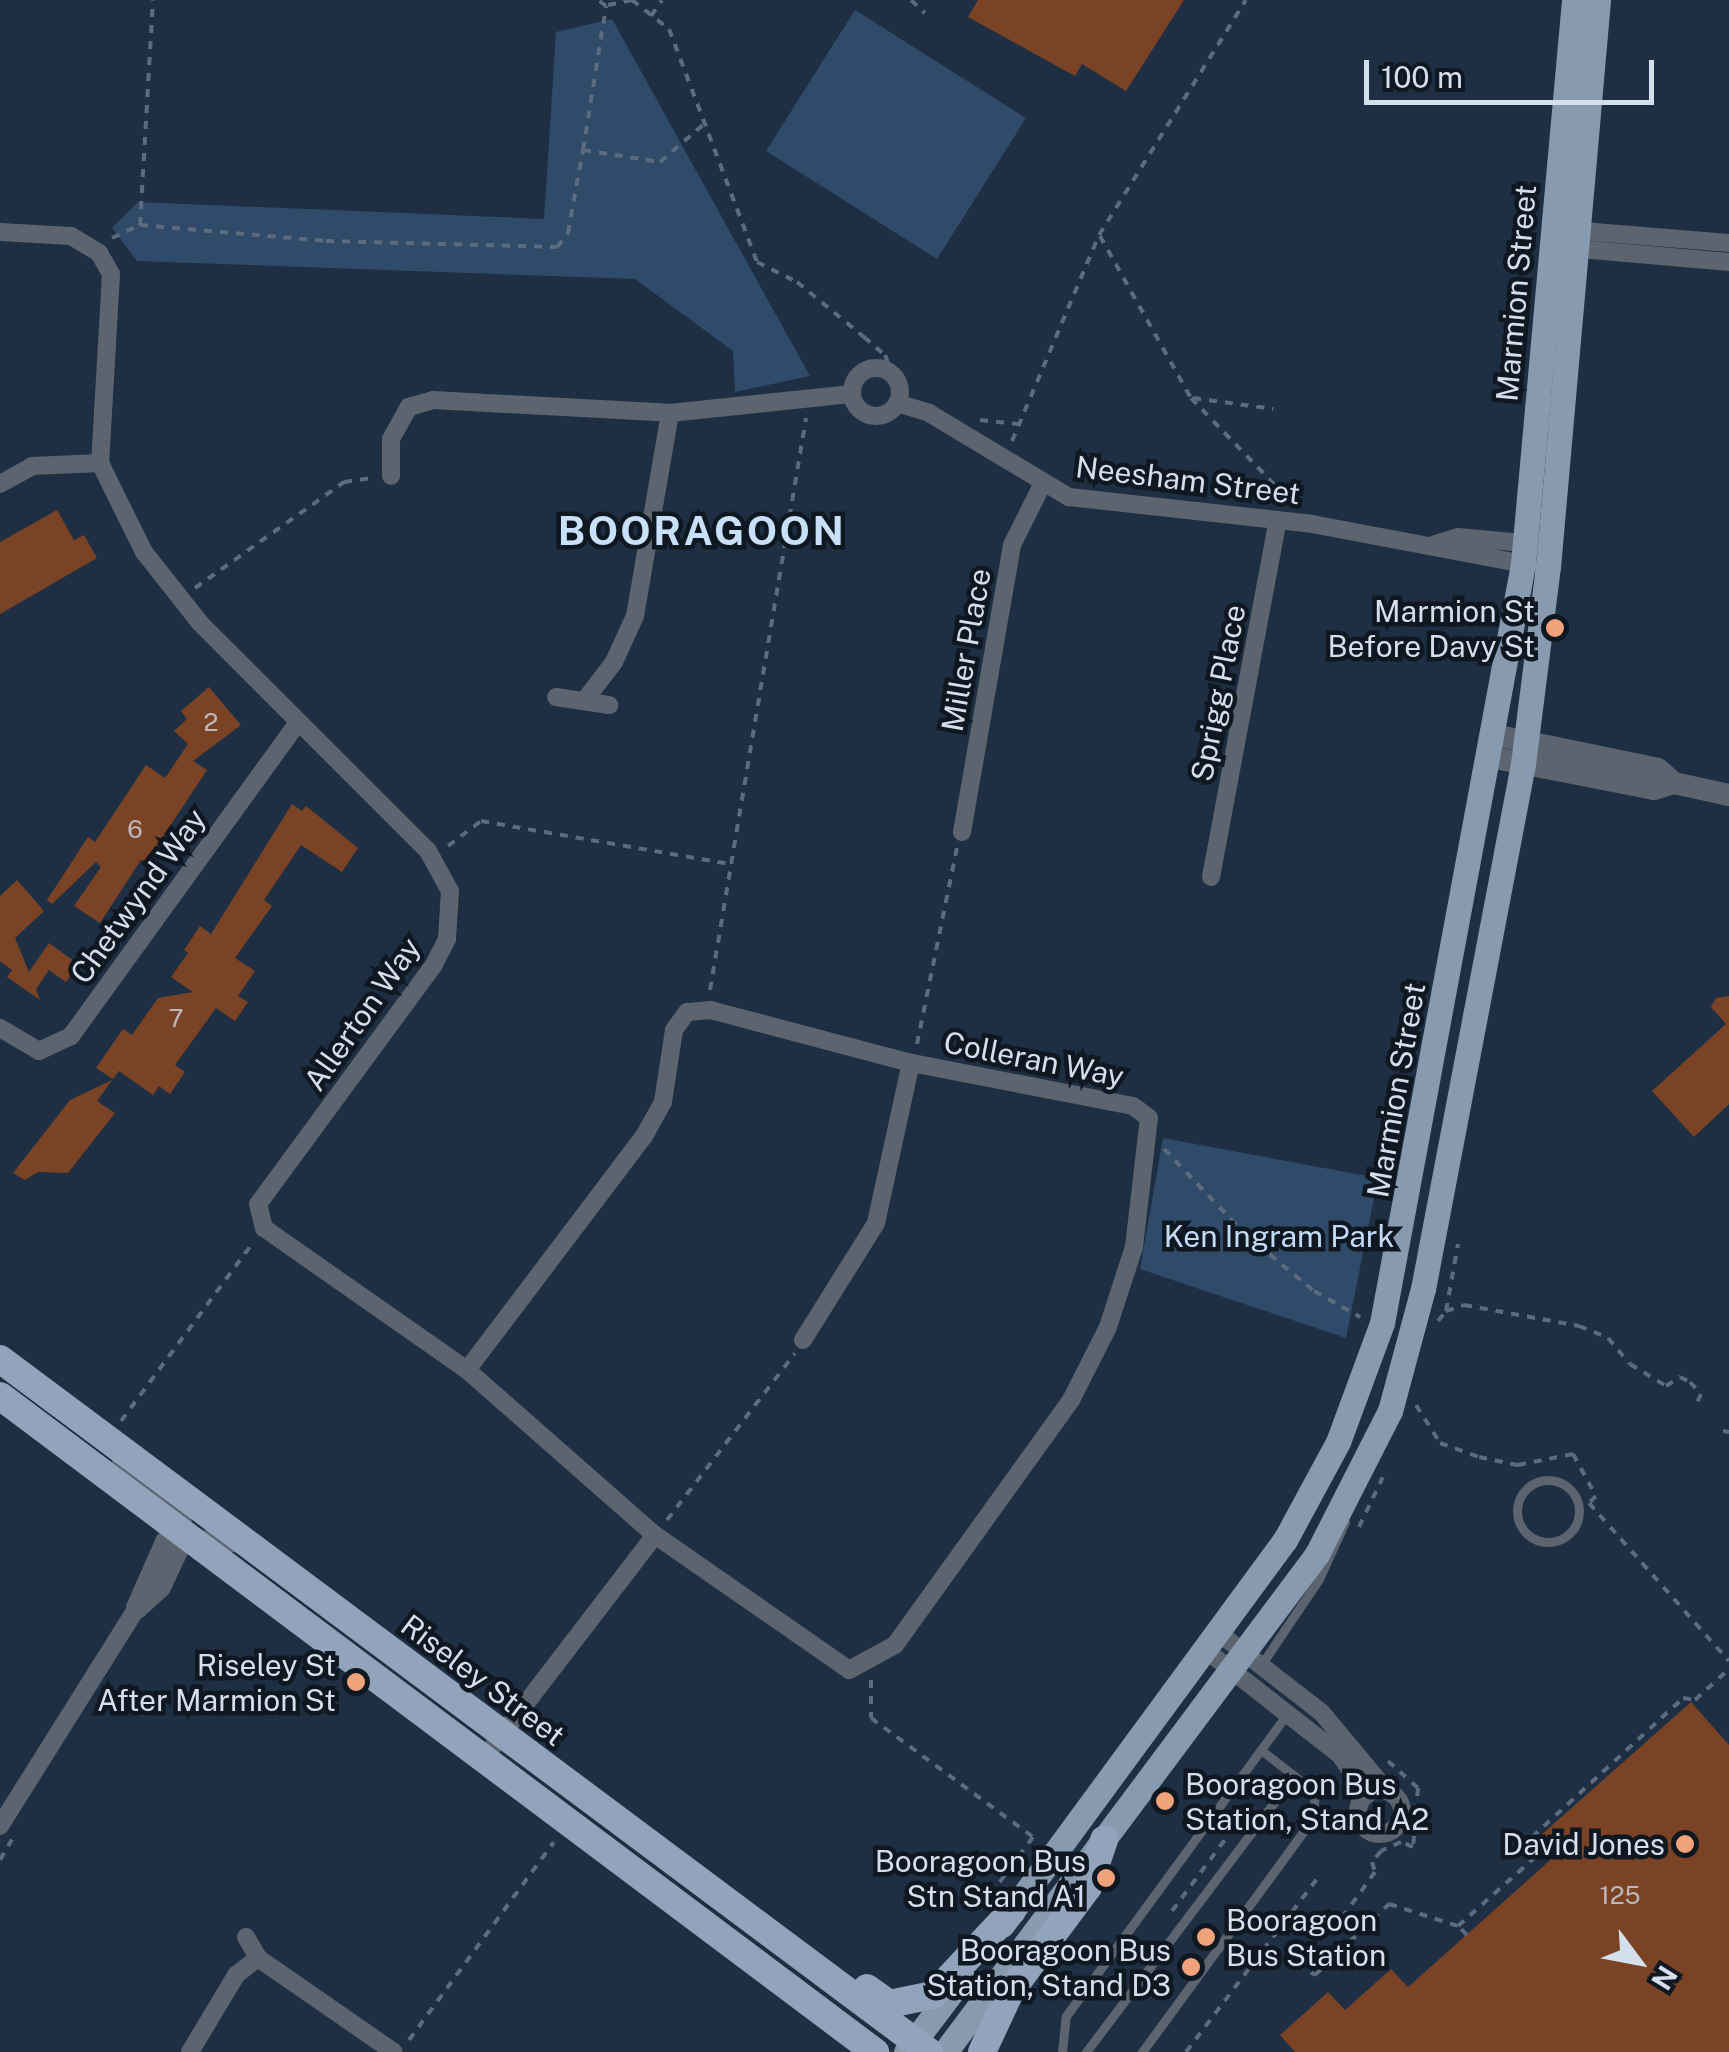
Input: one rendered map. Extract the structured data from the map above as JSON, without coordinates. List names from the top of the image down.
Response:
{
  "streets": {
    "highway": ["Riseley Street"],
    "main road": ["Marmion Street"],
    "street": [
      "Neesham Street",
      "Miller Place",
      "Sprigg Place",
      "Chetwynd Way",
      "Allerton Way",
      "Colleran Way"
    ]
  },
  "crossings": [
    ["Marmion Street", "Neesham Street"],
    ["Marmion Street", "Riseley Street"],
    ["Neesham Street", "Miller Place"],
    ["Neesham Street", "Sprigg Place"],
    ["Chetwynd Way", "Allerton Way"]
  ],
  "districts": ["BOORAGOON"],
  "parks": ["Ken Ingram Park"],
  "places": [
    "Marmion St Before Davy St",
    "Riseley St After Marmion St",
    "Booragoon Bus Station, Stand A2",
    "David Jones",
    "Booragoon Bus Stn Stand A1",
    "Booragoon Bus Station",
    "Booragoon Bus Station, Stand D3"
  ],
  "house_numbers": [
    "2",
    "6",
    "7",
    "125"
  ],
  "scale_bar": "100 m",
  "north": "bottom right"
}
